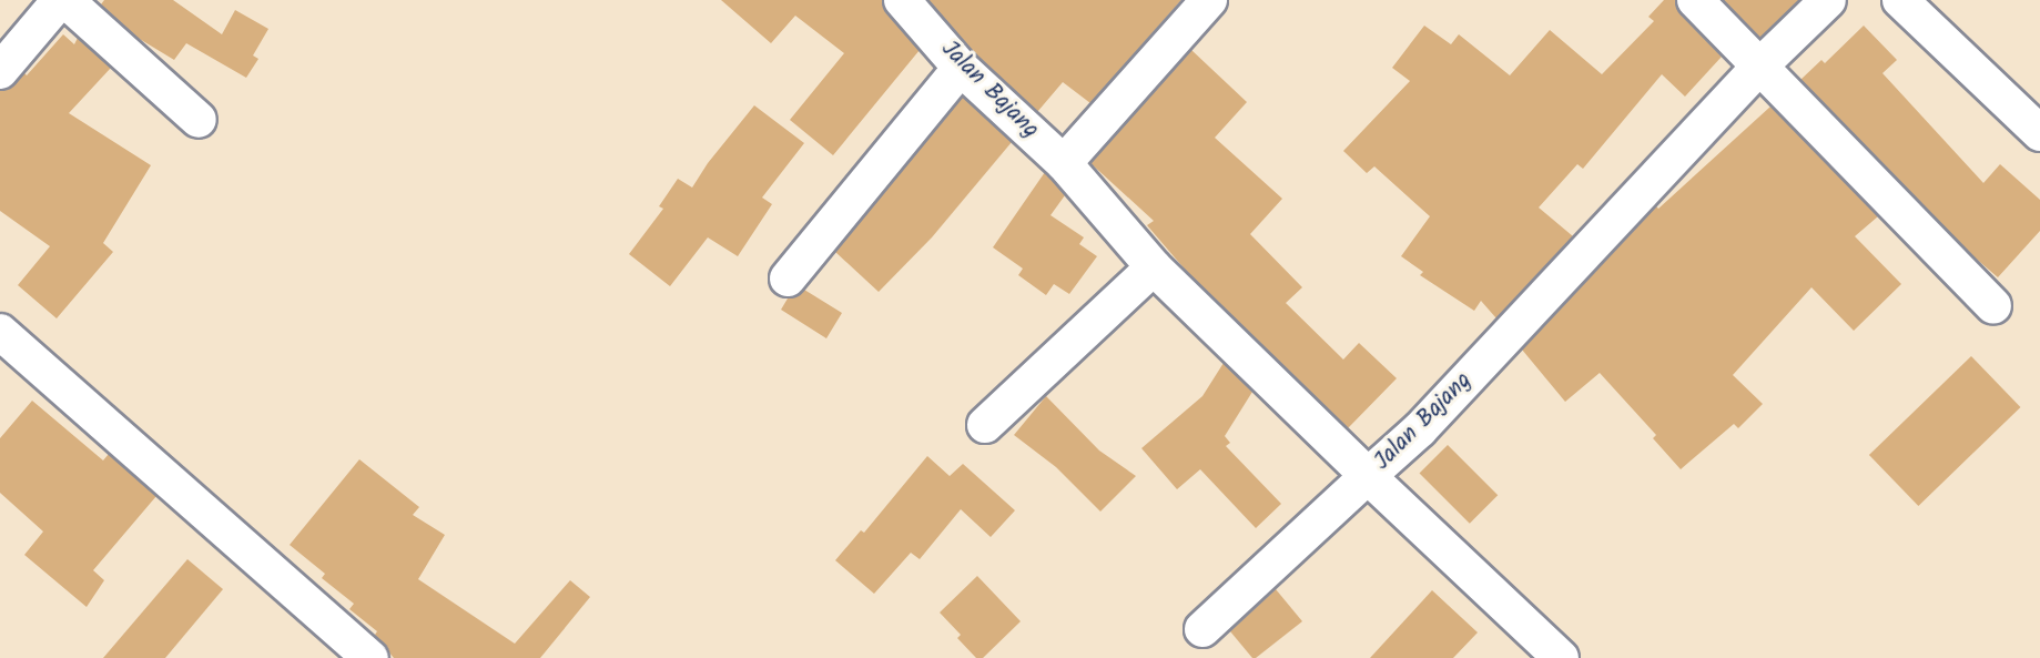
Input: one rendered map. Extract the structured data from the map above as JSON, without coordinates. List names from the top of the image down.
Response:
{
  "streets": {
    "street": ["Jalan Bajang"]
  }
}
